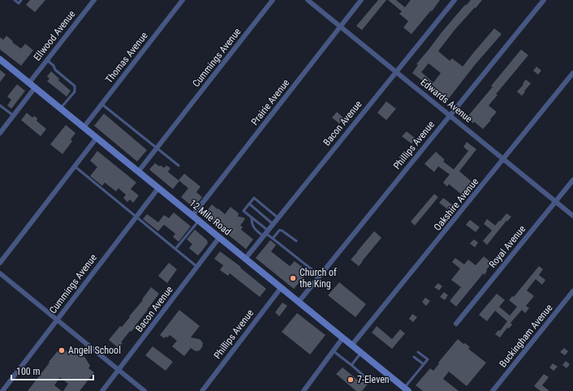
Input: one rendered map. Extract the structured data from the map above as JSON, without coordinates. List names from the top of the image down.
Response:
{
  "streets": {
    "main road": ["12 Mile Road"],
    "street": [
      "Ellwood Avenue",
      "Thomas Avenue",
      "Cummings Avenue",
      "Edwards Avenue",
      "Prairie Avenue",
      "Bacon Avenue",
      "Phillips Avenue",
      "Oakshire Avenue",
      "Royal Avenue",
      "Buckingham Avenue"
    ]
  },
  "crossings": [
    ["Ellwood Avenue", "12 Mile Road"],
    ["Thomas Avenue", "12 Mile Road"],
    ["Cummings Avenue", "12 Mile Road"],
    ["Edwards Avenue", "Prairie Avenue"],
    ["Edwards Avenue", "Bacon Avenue"],
    ["Edwards Avenue", "Phillips Avenue"],
    ["Edwards Avenue", "Oakshire Avenue"],
    ["Edwards Avenue", "Royal Avenue"],
    ["Prairie Avenue", "12 Mile Road"],
    ["Bacon Avenue", "12 Mile Road"],
    ["Phillips Avenue", "12 Mile Road"],
    ["Oakshire Avenue", "12 Mile Road"]
  ],
  "places": ["Church of the King", "Angell School", "7-Eleven"],
  "scale_bar": "100 m"
}
